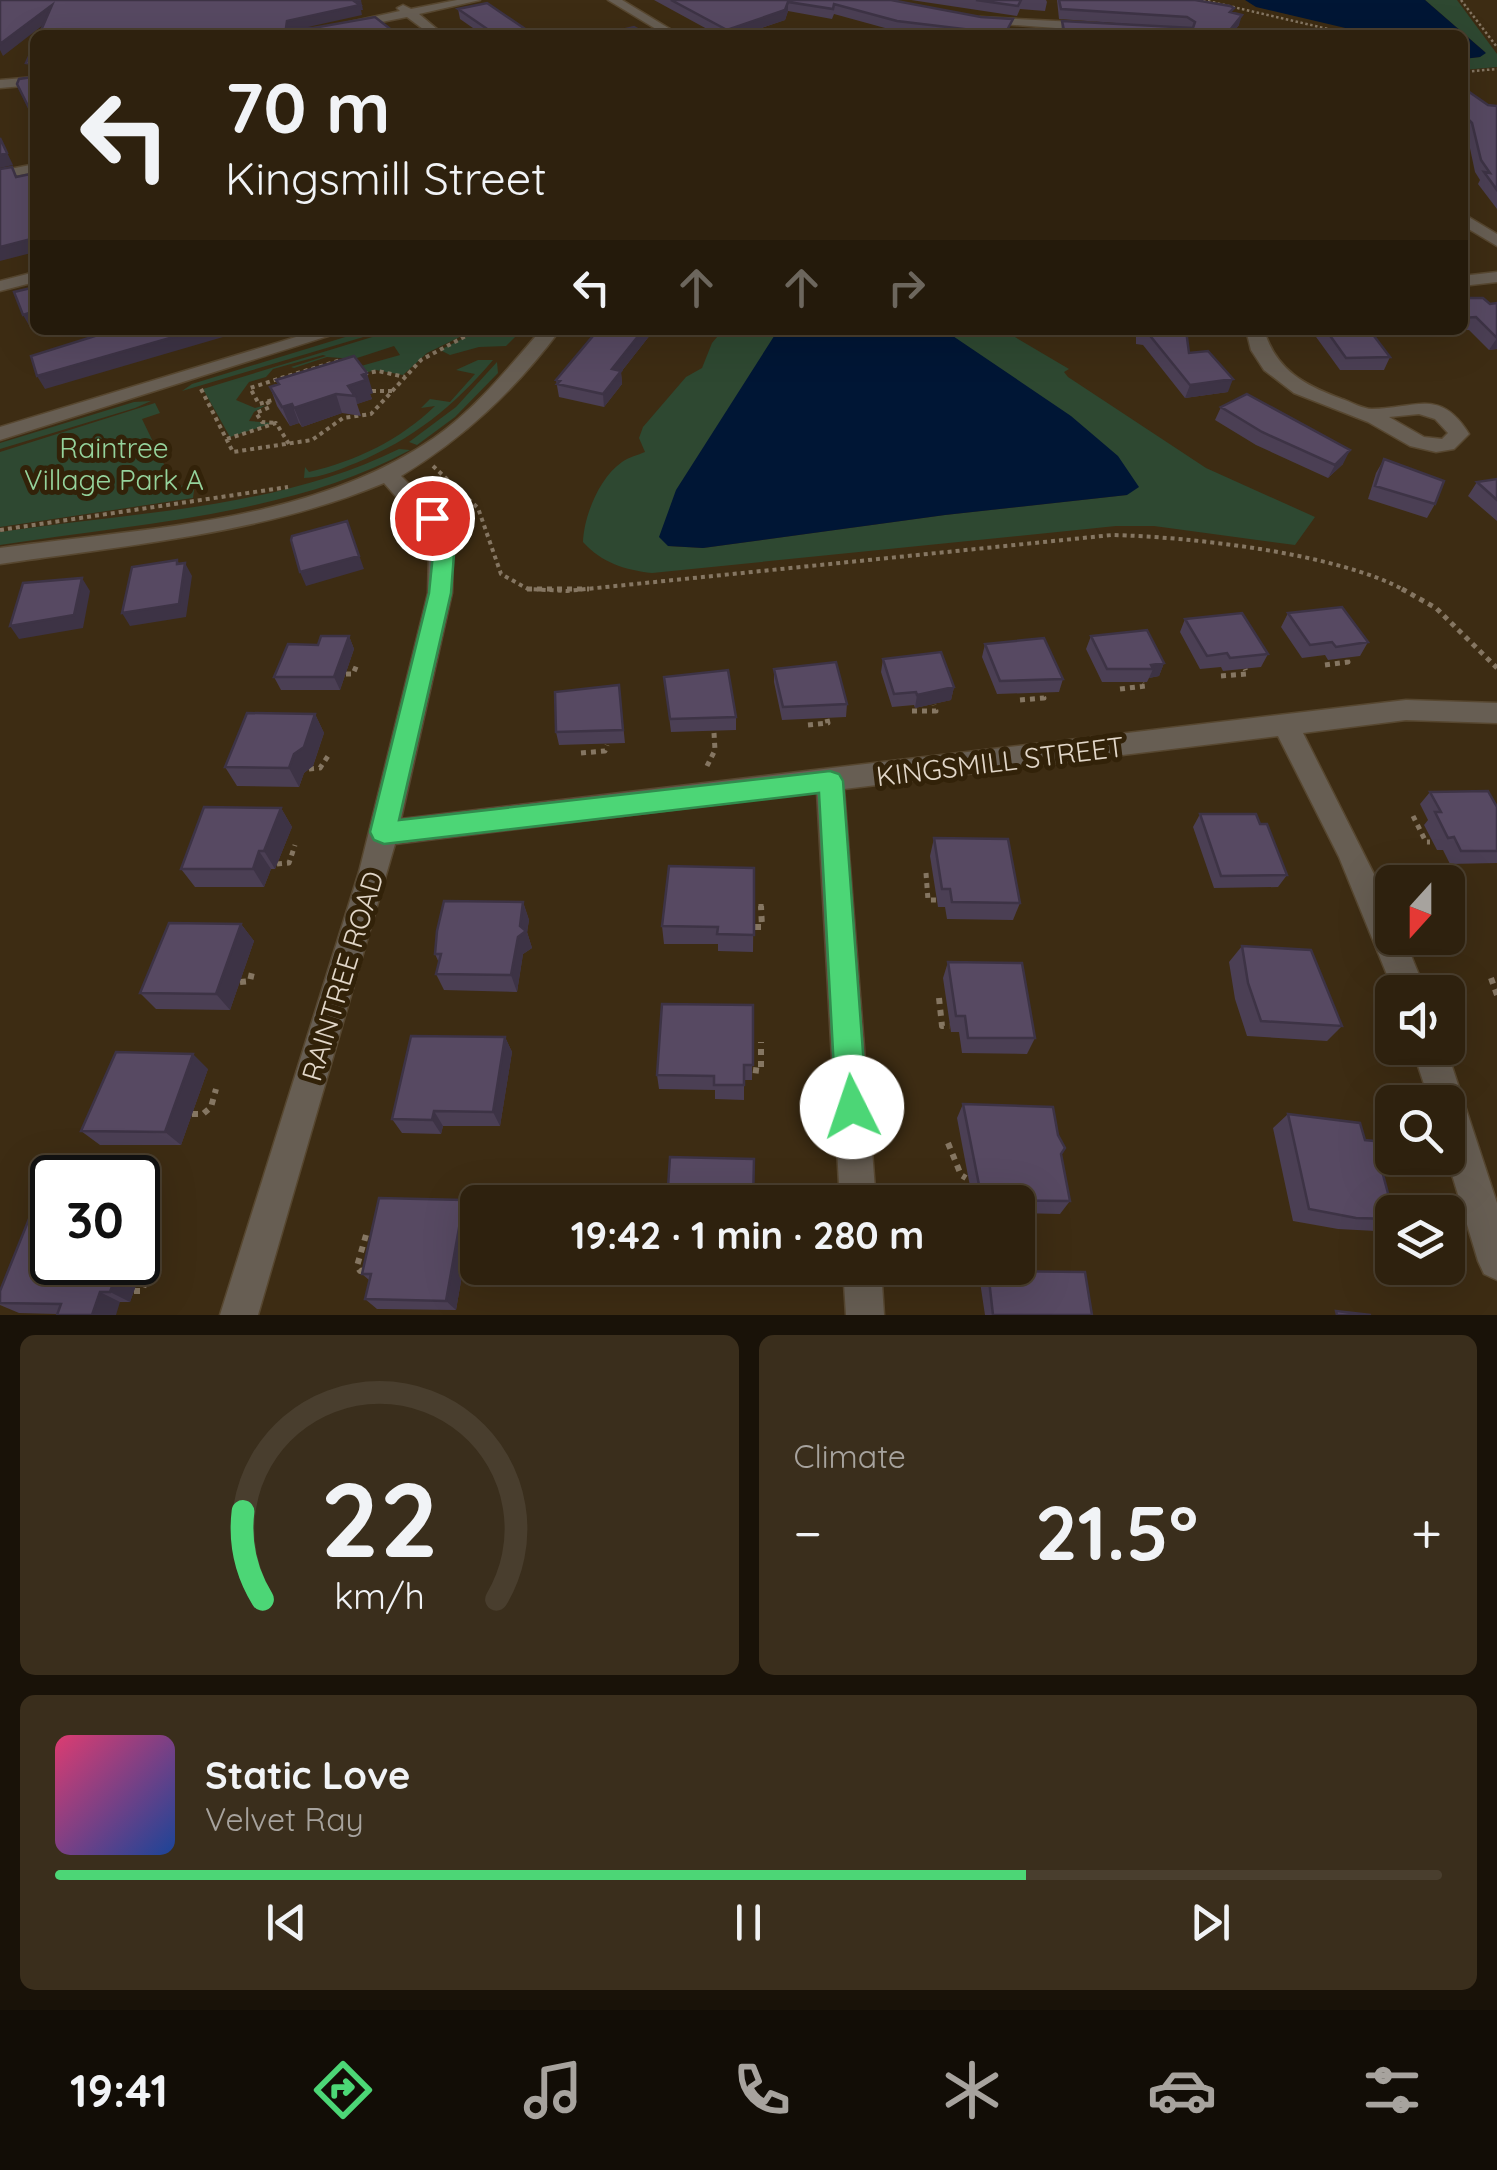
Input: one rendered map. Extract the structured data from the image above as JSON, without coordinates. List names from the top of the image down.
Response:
{
  "streets": {
    "street": ["KINGSMILL STREET", "RAINTREE ROAD"]
  },
  "crossings": [
    ["KINGSMILL STREET", "RAINTREE ROAD"]
  ],
  "parks": ["Raintree Village Park A"],
  "north": "bottom",
  "page": {
    "turn": ["70 m", "Kingsmill Street"],
    "limit": "30",
    "trip": "19:42 · 1 min · 280 m",
    "tile": "Climate",
    "heat": ["−", "21.5°", "+"],
    "song": ["Static Love", "Velvet Ray"],
    "tabs": "19:41",
    "gauge": ["22", "km/h"]
  }
}
